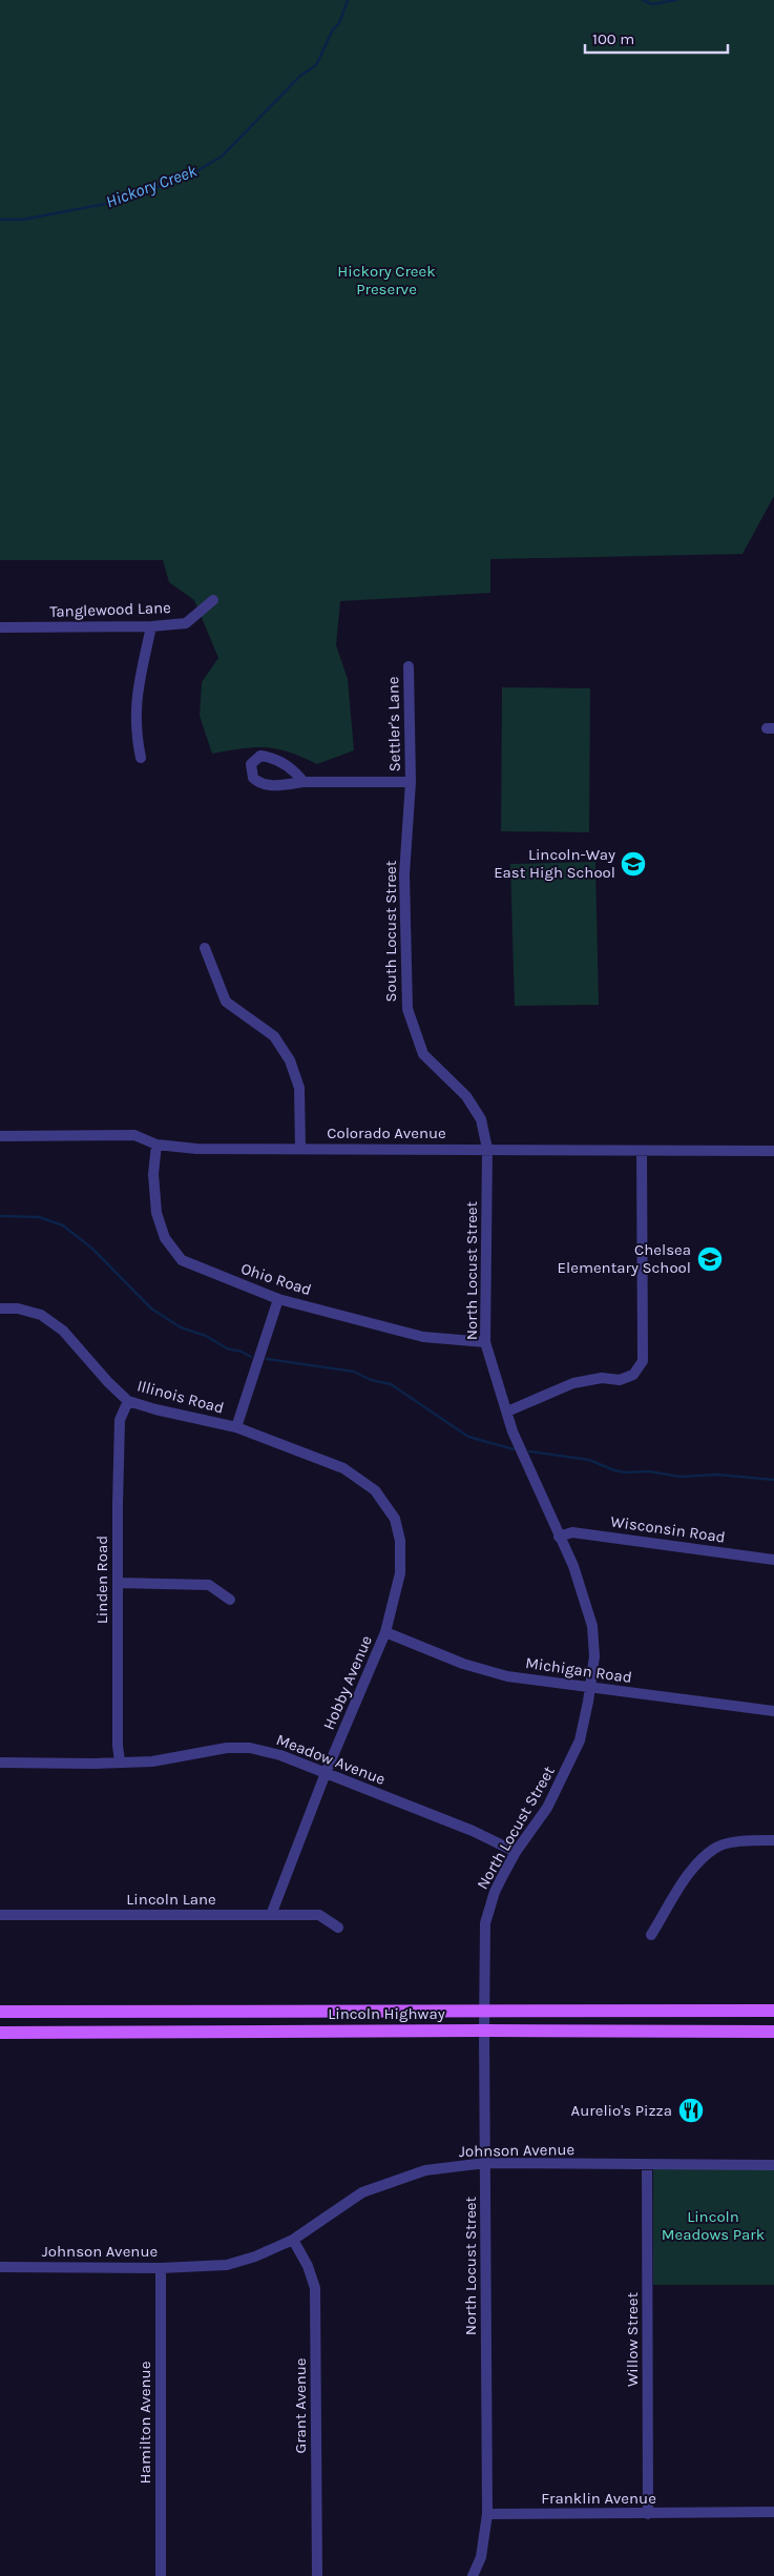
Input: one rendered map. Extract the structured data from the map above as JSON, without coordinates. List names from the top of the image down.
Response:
{
  "streets": {
    "main road": ["Lincoln Highway"],
    "street": [
      "Tanglewood Lane",
      "Settler's Lane",
      "South Locust Street",
      "Colorado Avenue",
      "North Locust Street",
      "Ohio Road",
      "Illinois Road",
      "Wisconsin Road",
      "Linden Road",
      "Michigan Road",
      "Hobby Avenue",
      "Meadow Avenue",
      "Lincoln Lane",
      "Johnson Avenue",
      "Willow Street",
      "Grant Avenue",
      "Hamilton Avenue",
      "Franklin Avenue"
    ]
  },
  "crossings": [
    ["Settler's Lane", "South Locust Street"],
    ["South Locust Street", "Colorado Avenue"],
    ["South Locust Street", "North Locust Street"],
    ["Colorado Avenue", "North Locust Street"],
    ["Colorado Avenue", "Ohio Road"],
    ["North Locust Street", "Ohio Road"],
    ["North Locust Street", "Wisconsin Road"],
    ["North Locust Street", "Michigan Road"],
    ["North Locust Street", "Meadow Avenue"],
    ["North Locust Street", "Lincoln Highway"],
    ["North Locust Street", "Johnson Avenue"],
    ["North Locust Street", "Franklin Avenue"],
    ["Illinois Road", "Linden Road"],
    ["Illinois Road", "Hobby Avenue"],
    ["Linden Road", "Meadow Avenue"],
    ["Michigan Road", "Hobby Avenue"],
    ["Hobby Avenue", "Meadow Avenue"],
    ["Hobby Avenue", "Lincoln Lane"],
    ["Johnson Avenue", "Willow Street"],
    ["Johnson Avenue", "Grant Avenue"],
    ["Johnson Avenue", "Hamilton Avenue"],
    ["Willow Street", "Franklin Avenue"]
  ],
  "water": ["Hickory Creek"],
  "parks": ["Hickory Creek Preserve", "Lincoln Meadows Park"],
  "places": {
    "school or university": ["Lincoln-Way East High School", "Chelsea Elementary School"],
    "restaurant": ["Aurelio's Pizza"]
  },
  "scale_bar": "100 m"
}
